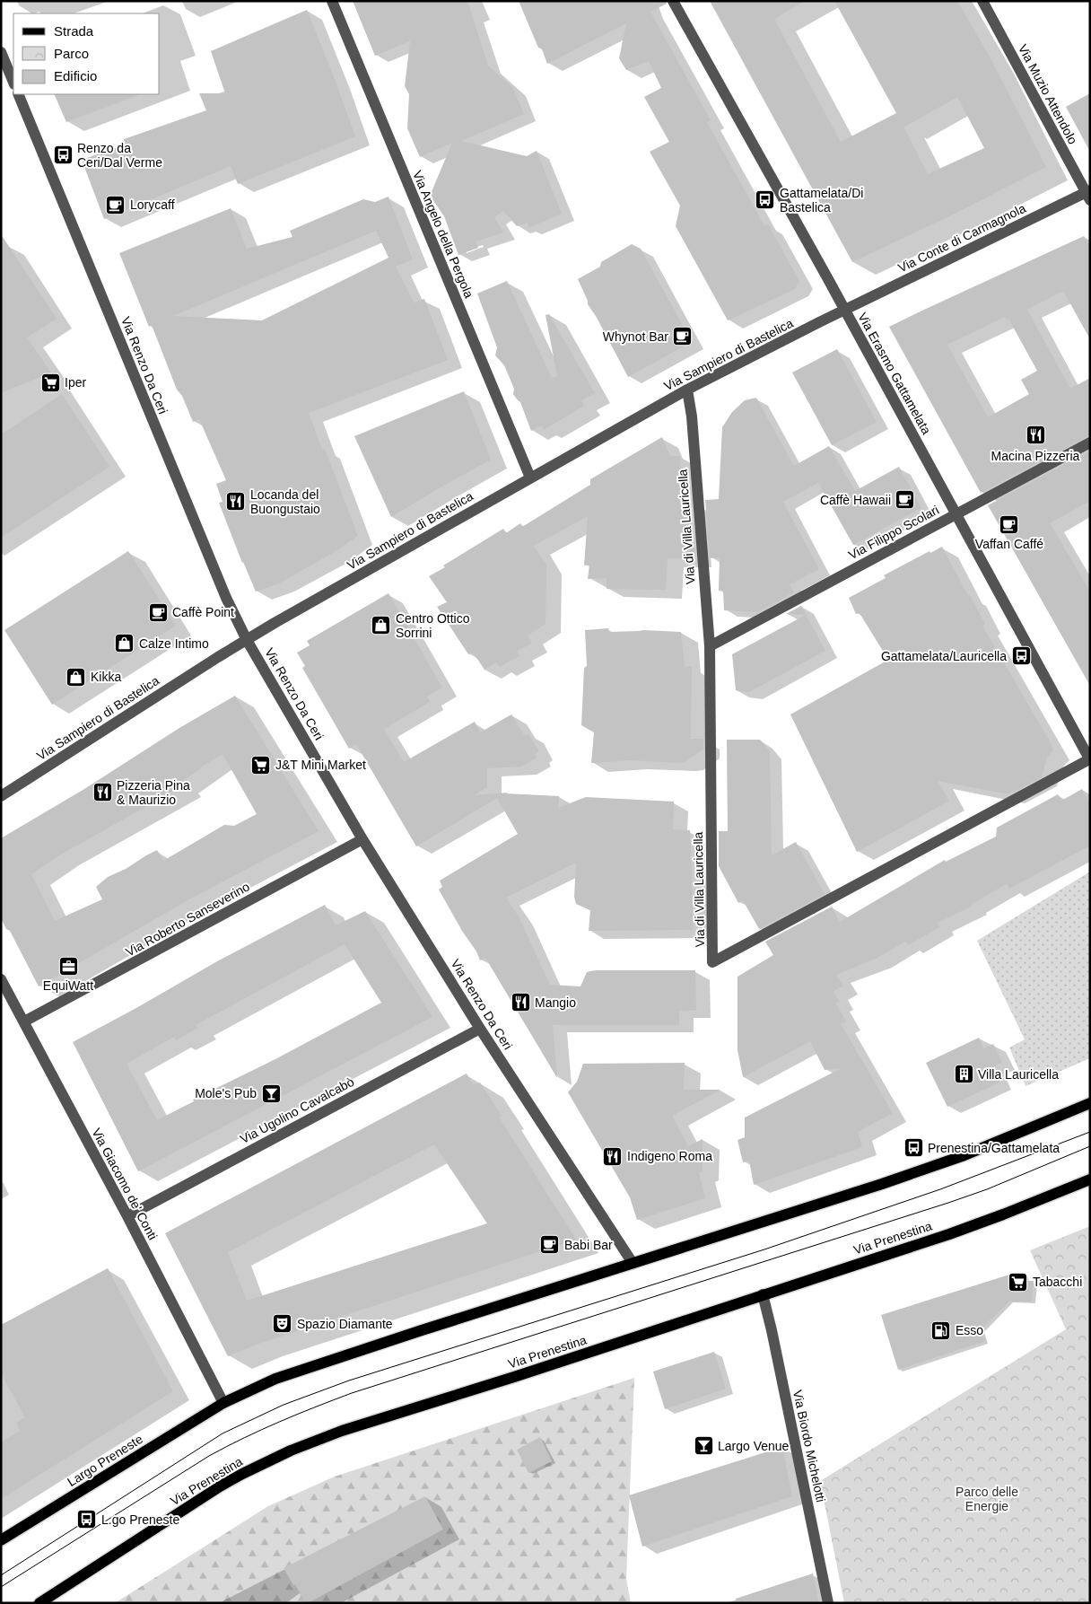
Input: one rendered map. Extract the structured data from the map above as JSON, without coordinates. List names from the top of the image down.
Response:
{
  "streets": {
    "main road": ["Via Prenestina", "Largo Preneste"],
    "street": [
      "Via Muzio Attendolo",
      "Via Angelo della Pergola",
      "Via Conte di Carmagnola",
      "Via Sampiero di Bastelica",
      "Via Renzo Da Ceri",
      "Via Erasmo Gattamelata",
      "Via di Villa Lauricella",
      "Via Filippo Scolari",
      "Via Roberto Sanseverino",
      "Via Ugolino Cavalcabò",
      "Via Giacomo de' Conti",
      "Via Biordo Michelotti"
    ]
  },
  "crossings": [
    ["Via Muzio Attendolo", "Via Conte di Carmagnola"],
    ["Via Angelo della Pergola", "Via Sampiero di Bastelica"],
    ["Via Conte di Carmagnola", "Via Sampiero di Bastelica"],
    ["Via Conte di Carmagnola", "Via Erasmo Gattamelata"],
    ["Via Sampiero di Bastelica", "Via Renzo Da Ceri"],
    ["Via Sampiero di Bastelica", "Via Erasmo Gattamelata"],
    ["Via Sampiero di Bastelica", "Via di Villa Lauricella"],
    ["Via Renzo Da Ceri", "Via Roberto Sanseverino"],
    ["Via Renzo Da Ceri", "Via Ugolino Cavalcabò"],
    ["Via Erasmo Gattamelata", "Via di Villa Lauricella"],
    ["Via Erasmo Gattamelata", "Via Filippo Scolari"],
    ["Via di Villa Lauricella", "Via Filippo Scolari"],
    ["Via Roberto Sanseverino", "Via Giacomo de' Conti"],
    ["Via Ugolino Cavalcabò", "Via Giacomo de' Conti"],
    ["Via Giacomo de' Conti", "Largo Preneste"],
    ["Via Prenestina", "Via Biordo Michelotti"]
  ],
  "parks": ["Parco delle Energie"],
  "places": {
    "bus stop": [
      "Renzo da Ceri/Dal Verme",
      "Gattamelata/Di Bastelica",
      "Gattamelata/Lauricella",
      "Prenestina/Gattamelata",
      "L.go Preneste"
    ],
    "cafe": [
      "Lorycaff",
      "Whynot Bar",
      "Caffè Hawaii",
      "Vaffan Caffé",
      "Caffè Point",
      "Babi Bar"
    ],
    "supermarket": ["Iper", "J&T Mini Market", "Tabacchi"],
    "restaurant": [
      "Macina Pizzeria",
      "Locanda del Buongustaio",
      "Pizzeria Pina & Maurizio",
      "Mangio",
      "Indigeno Roma"
    ],
    "shop": ["Centro Ottico Sorrini", "Calze Intimo", "Kikka"],
    "office": ["EquiWatt"],
    "building": ["Villa Lauricella"],
    "bar": ["Mole's Pub", "Largo Venue"],
    "theatre": ["Spazio Diamante"],
    "fuel station": ["Esso"]
  },
  "legend": ["Strada", "Parco", "Edificio"]
}
